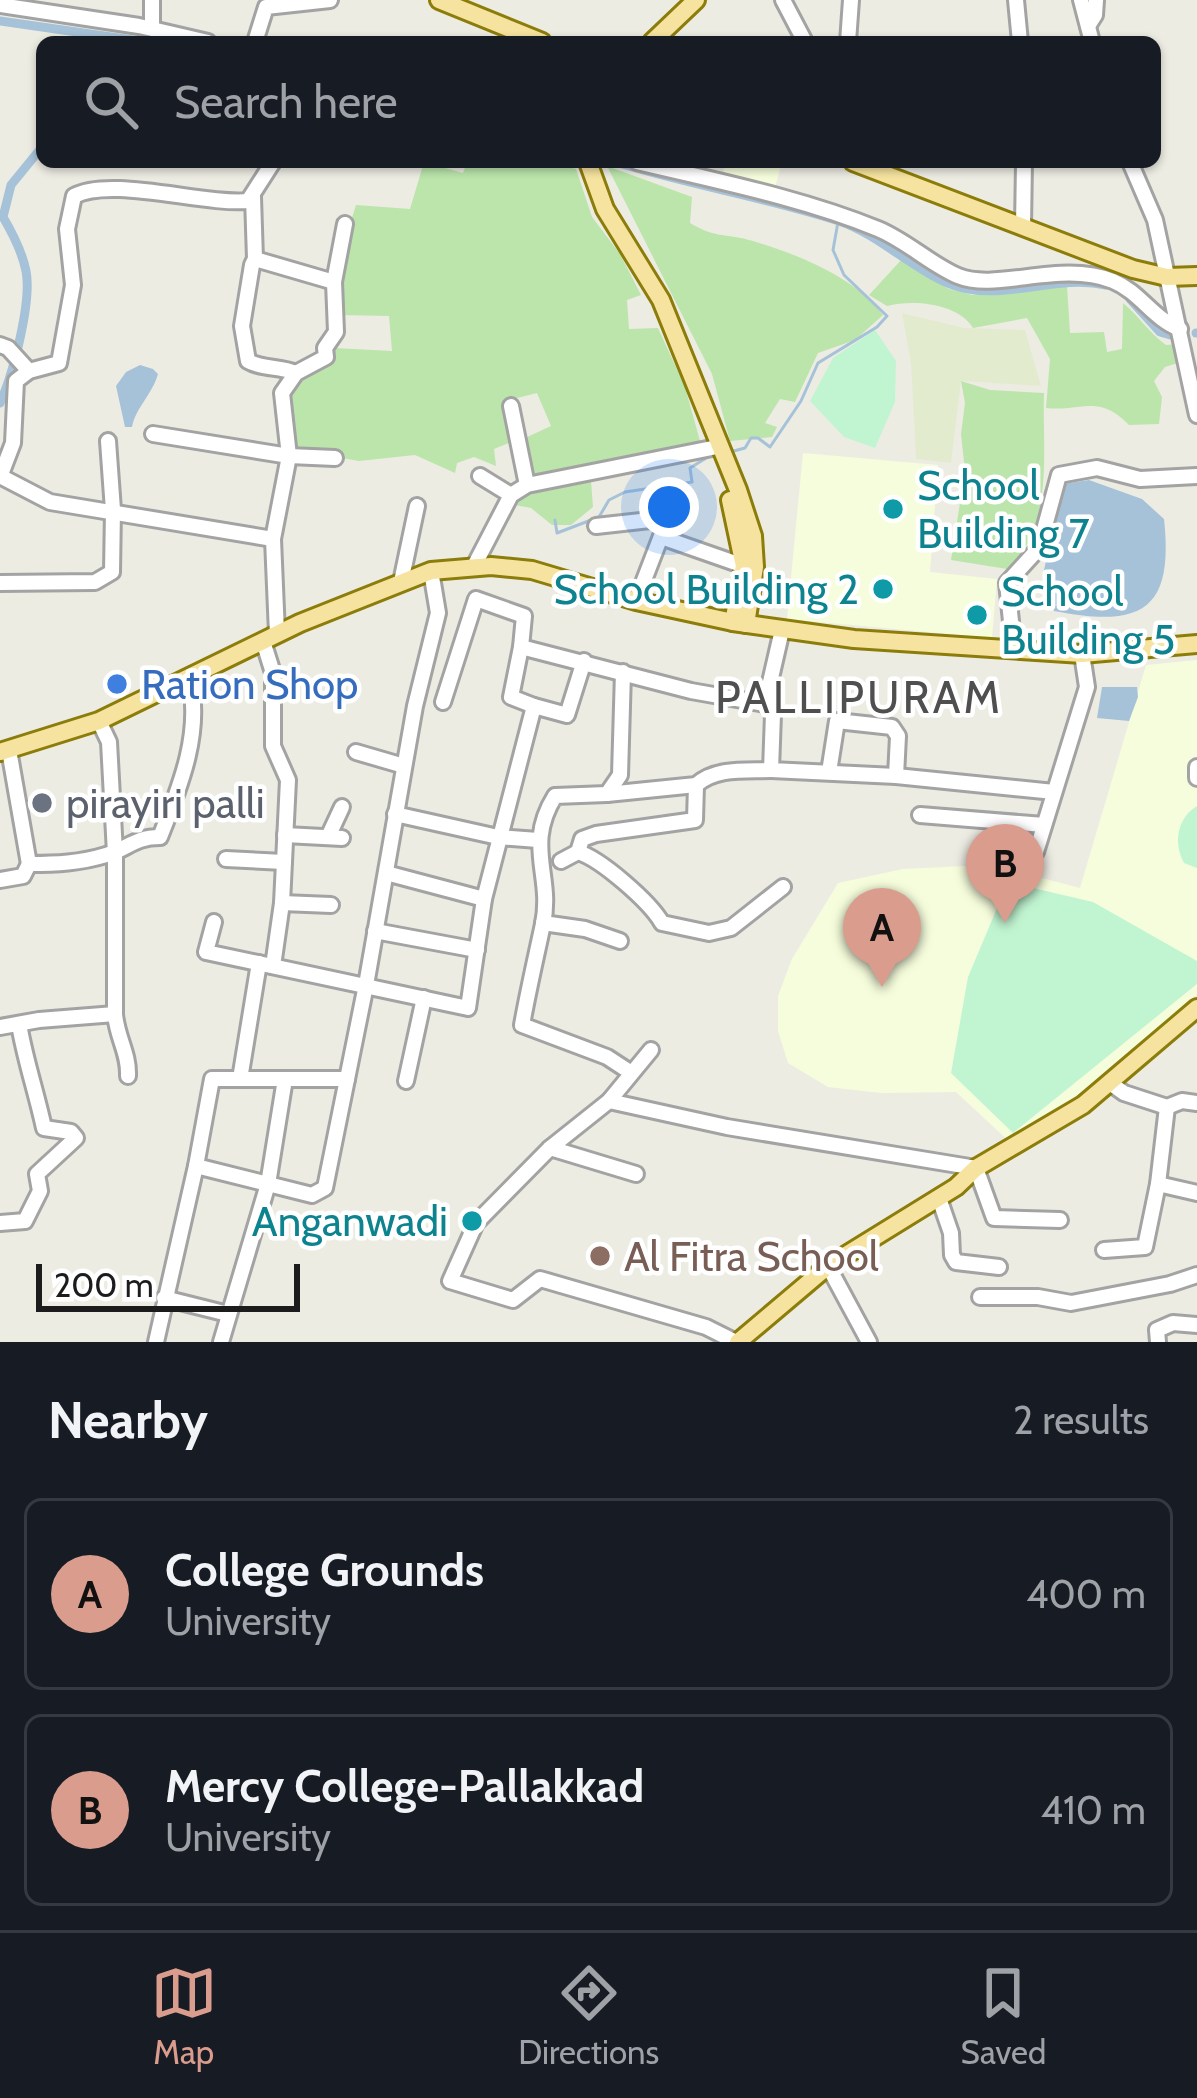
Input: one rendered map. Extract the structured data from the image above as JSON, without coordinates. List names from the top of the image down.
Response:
{
  "districts": ["PALLIPURAM"],
  "places": [
    "School Building 7",
    "School Building 2",
    "School Building 5",
    "Ration Shop",
    "pirayiri palli",
    "Anganwadi",
    "Al Fitra School"
  ],
  "scale_bar": "200 m",
  "page": {
    "search": "Search here",
    "pins": ["B", "A"],
    "scale": "200 m",
    "heading": ["Nearby", "2 results"],
    "list": [
      {
        "mark": "A",
        "name": "College Grounds",
        "note": "University",
        "value": "400 m"
      },
      {
        "mark": "B",
        "name": "Mercy College-Pallakkad",
        "note": "University",
        "value": "410 m"
      }
    ],
    "nav": ["Map", "Directions", "Saved"]
  }
}
